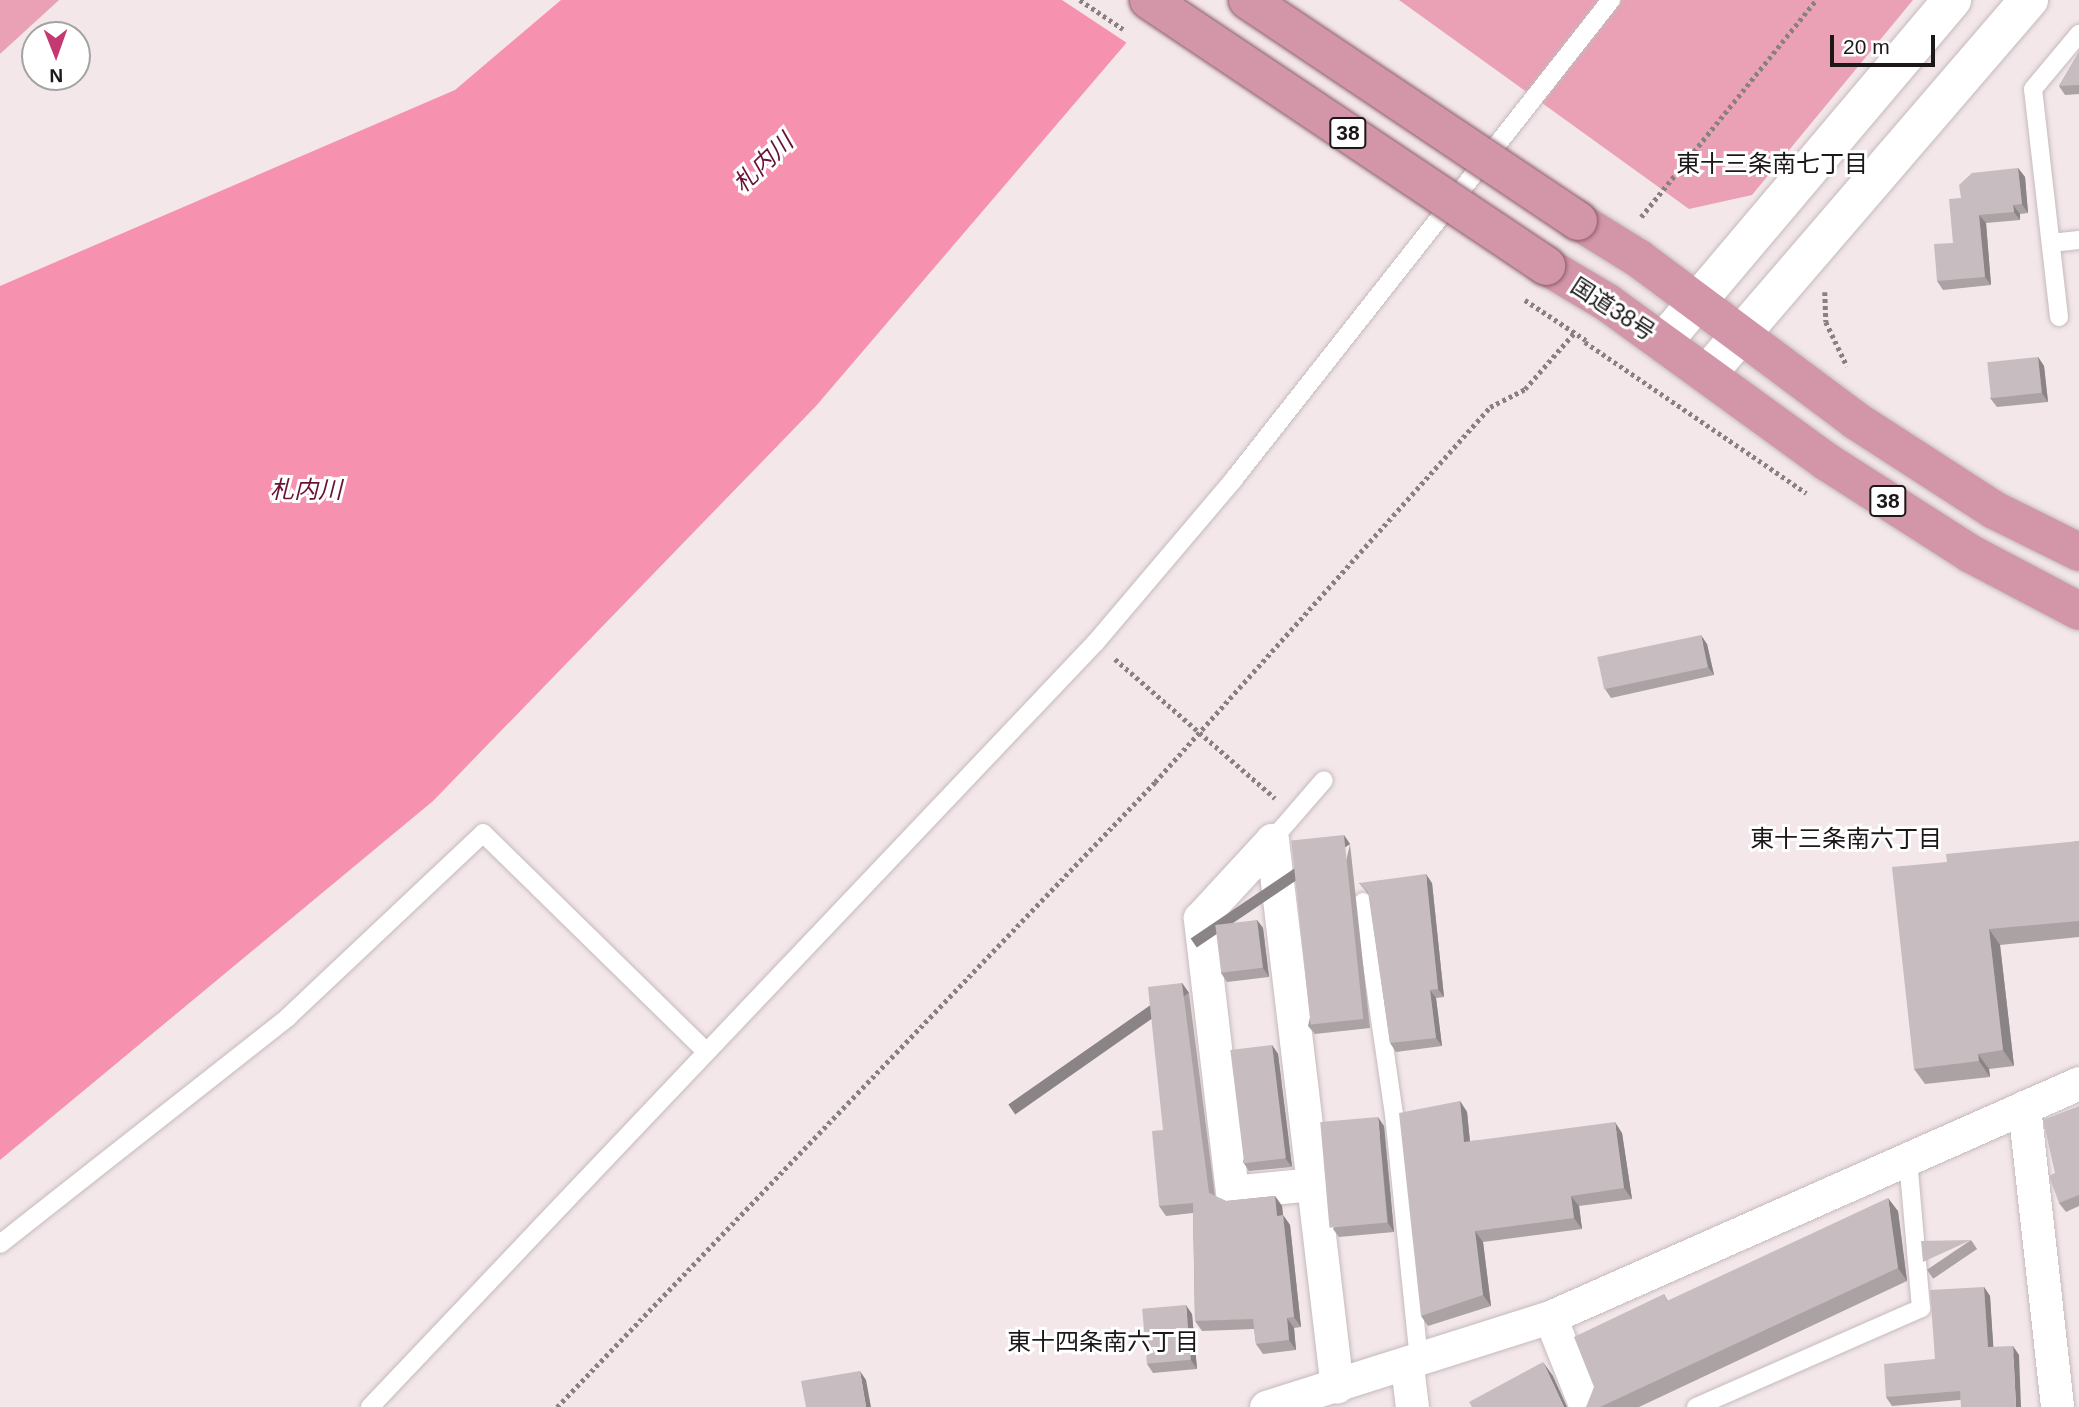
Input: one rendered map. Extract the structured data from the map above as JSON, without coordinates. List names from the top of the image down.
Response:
{
  "streets": {
    "highway": ["38", "国道38号"]
  },
  "districts": ["東十三条南七丁目", "東十三条南六丁目", "東十四条南六丁目"],
  "water": ["札内川"],
  "scale_bar": "20 m",
  "north": "bottom"
}
